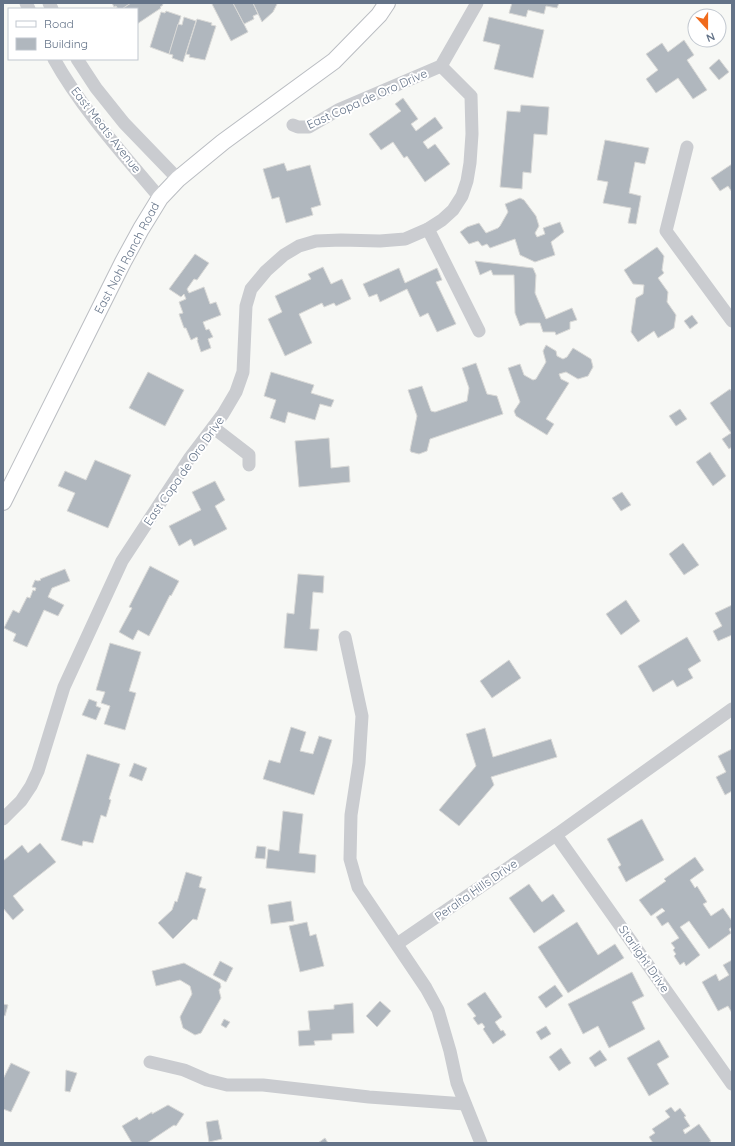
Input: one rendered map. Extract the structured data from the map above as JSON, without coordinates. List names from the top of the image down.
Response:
{
  "streets": {
    "main road": ["East Nohl Ranch Road"],
    "street": [
      "East Copa de Oro Drive",
      "East Meats Avenue",
      "Peralta Hills Drive",
      "Starlight Drive"
    ]
  },
  "crossings": [
    ["East Meats Avenue", "East Nohl Ranch Road"],
    ["Peralta Hills Drive", "Starlight Drive"]
  ],
  "legend": ["Road", "Building"],
  "north": "bottom"
}
